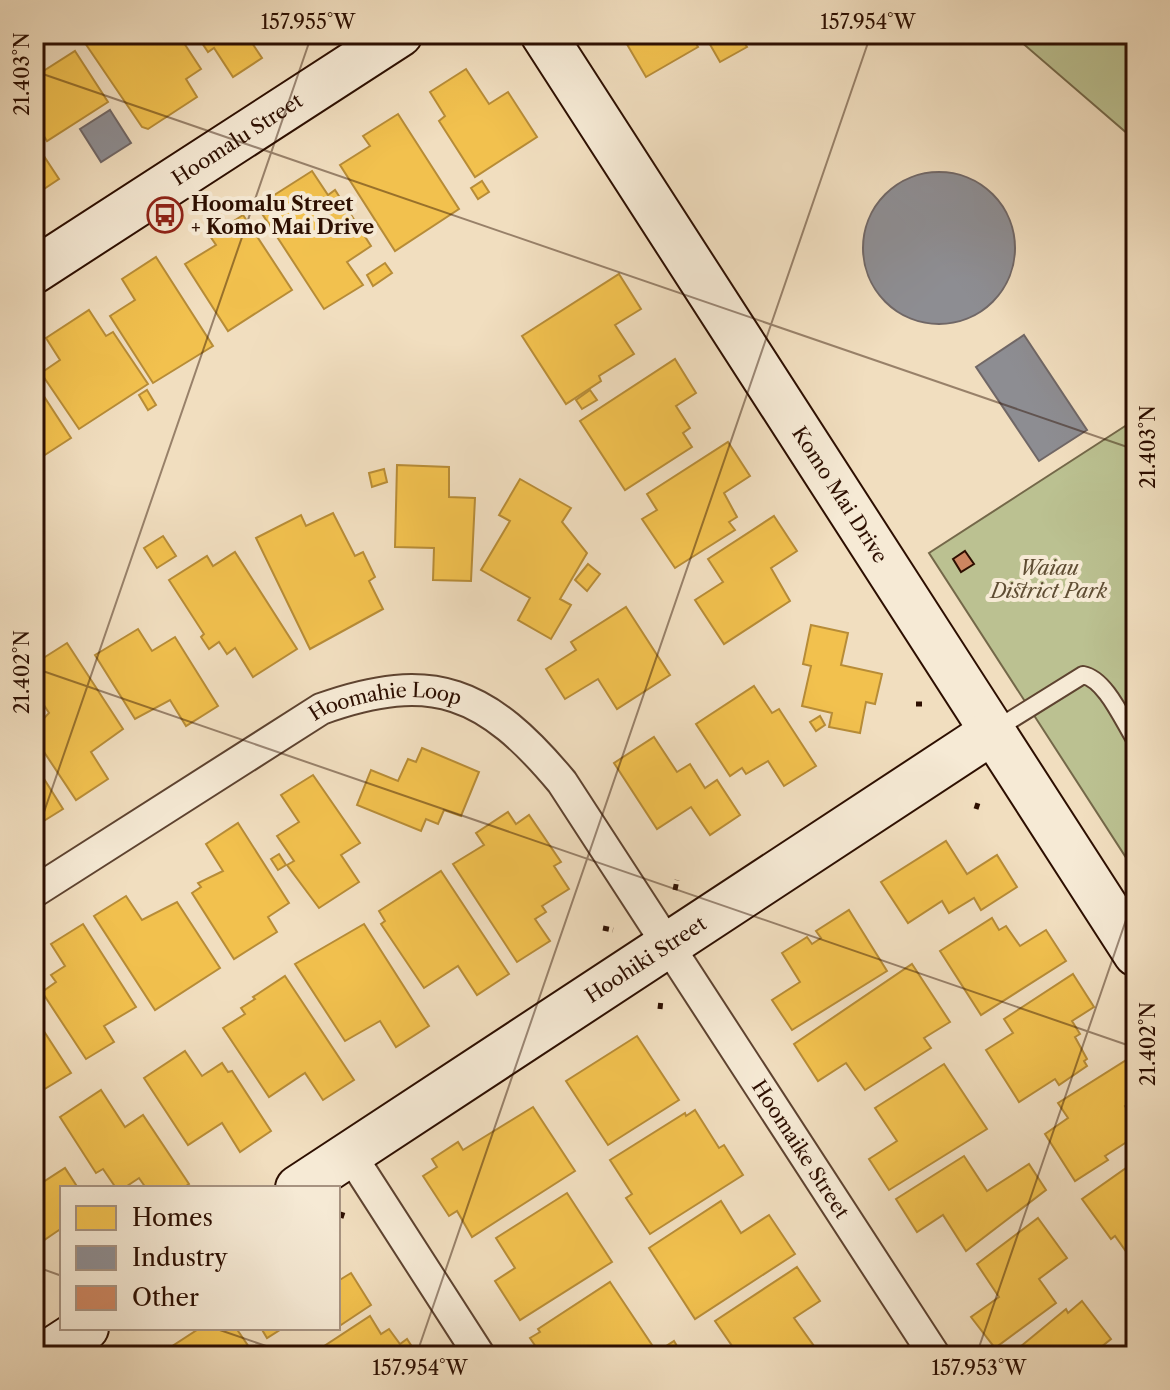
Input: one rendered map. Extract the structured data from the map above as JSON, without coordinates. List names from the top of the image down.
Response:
{
  "streets": {
    "street": [
      "Hoomalu Street",
      "Komo Mai Drive",
      "Hoomahie Loop",
      "Hoohiki Street",
      "Hoomaike Street"
    ]
  },
  "crossings": [
    ["Komo Mai Drive", "Hoohiki Street"],
    ["Hoomahie Loop", "Hoohiki Street"],
    ["Hoomahie Loop", "Hoomaike Street"],
    ["Hoohiki Street", "Hoomaike Street"]
  ],
  "parks": ["Waiau District Park"],
  "places": {
    "bus stop": ["Hoomalu Street + Komo Mai Drive"]
  },
  "legend": ["Homes", "Industry", "Other"],
  "coordinates": [
    "157.955°W",
    "157.954°W",
    "21.403°N",
    "21.402°N",
    "157.953°W"
  ]
}
